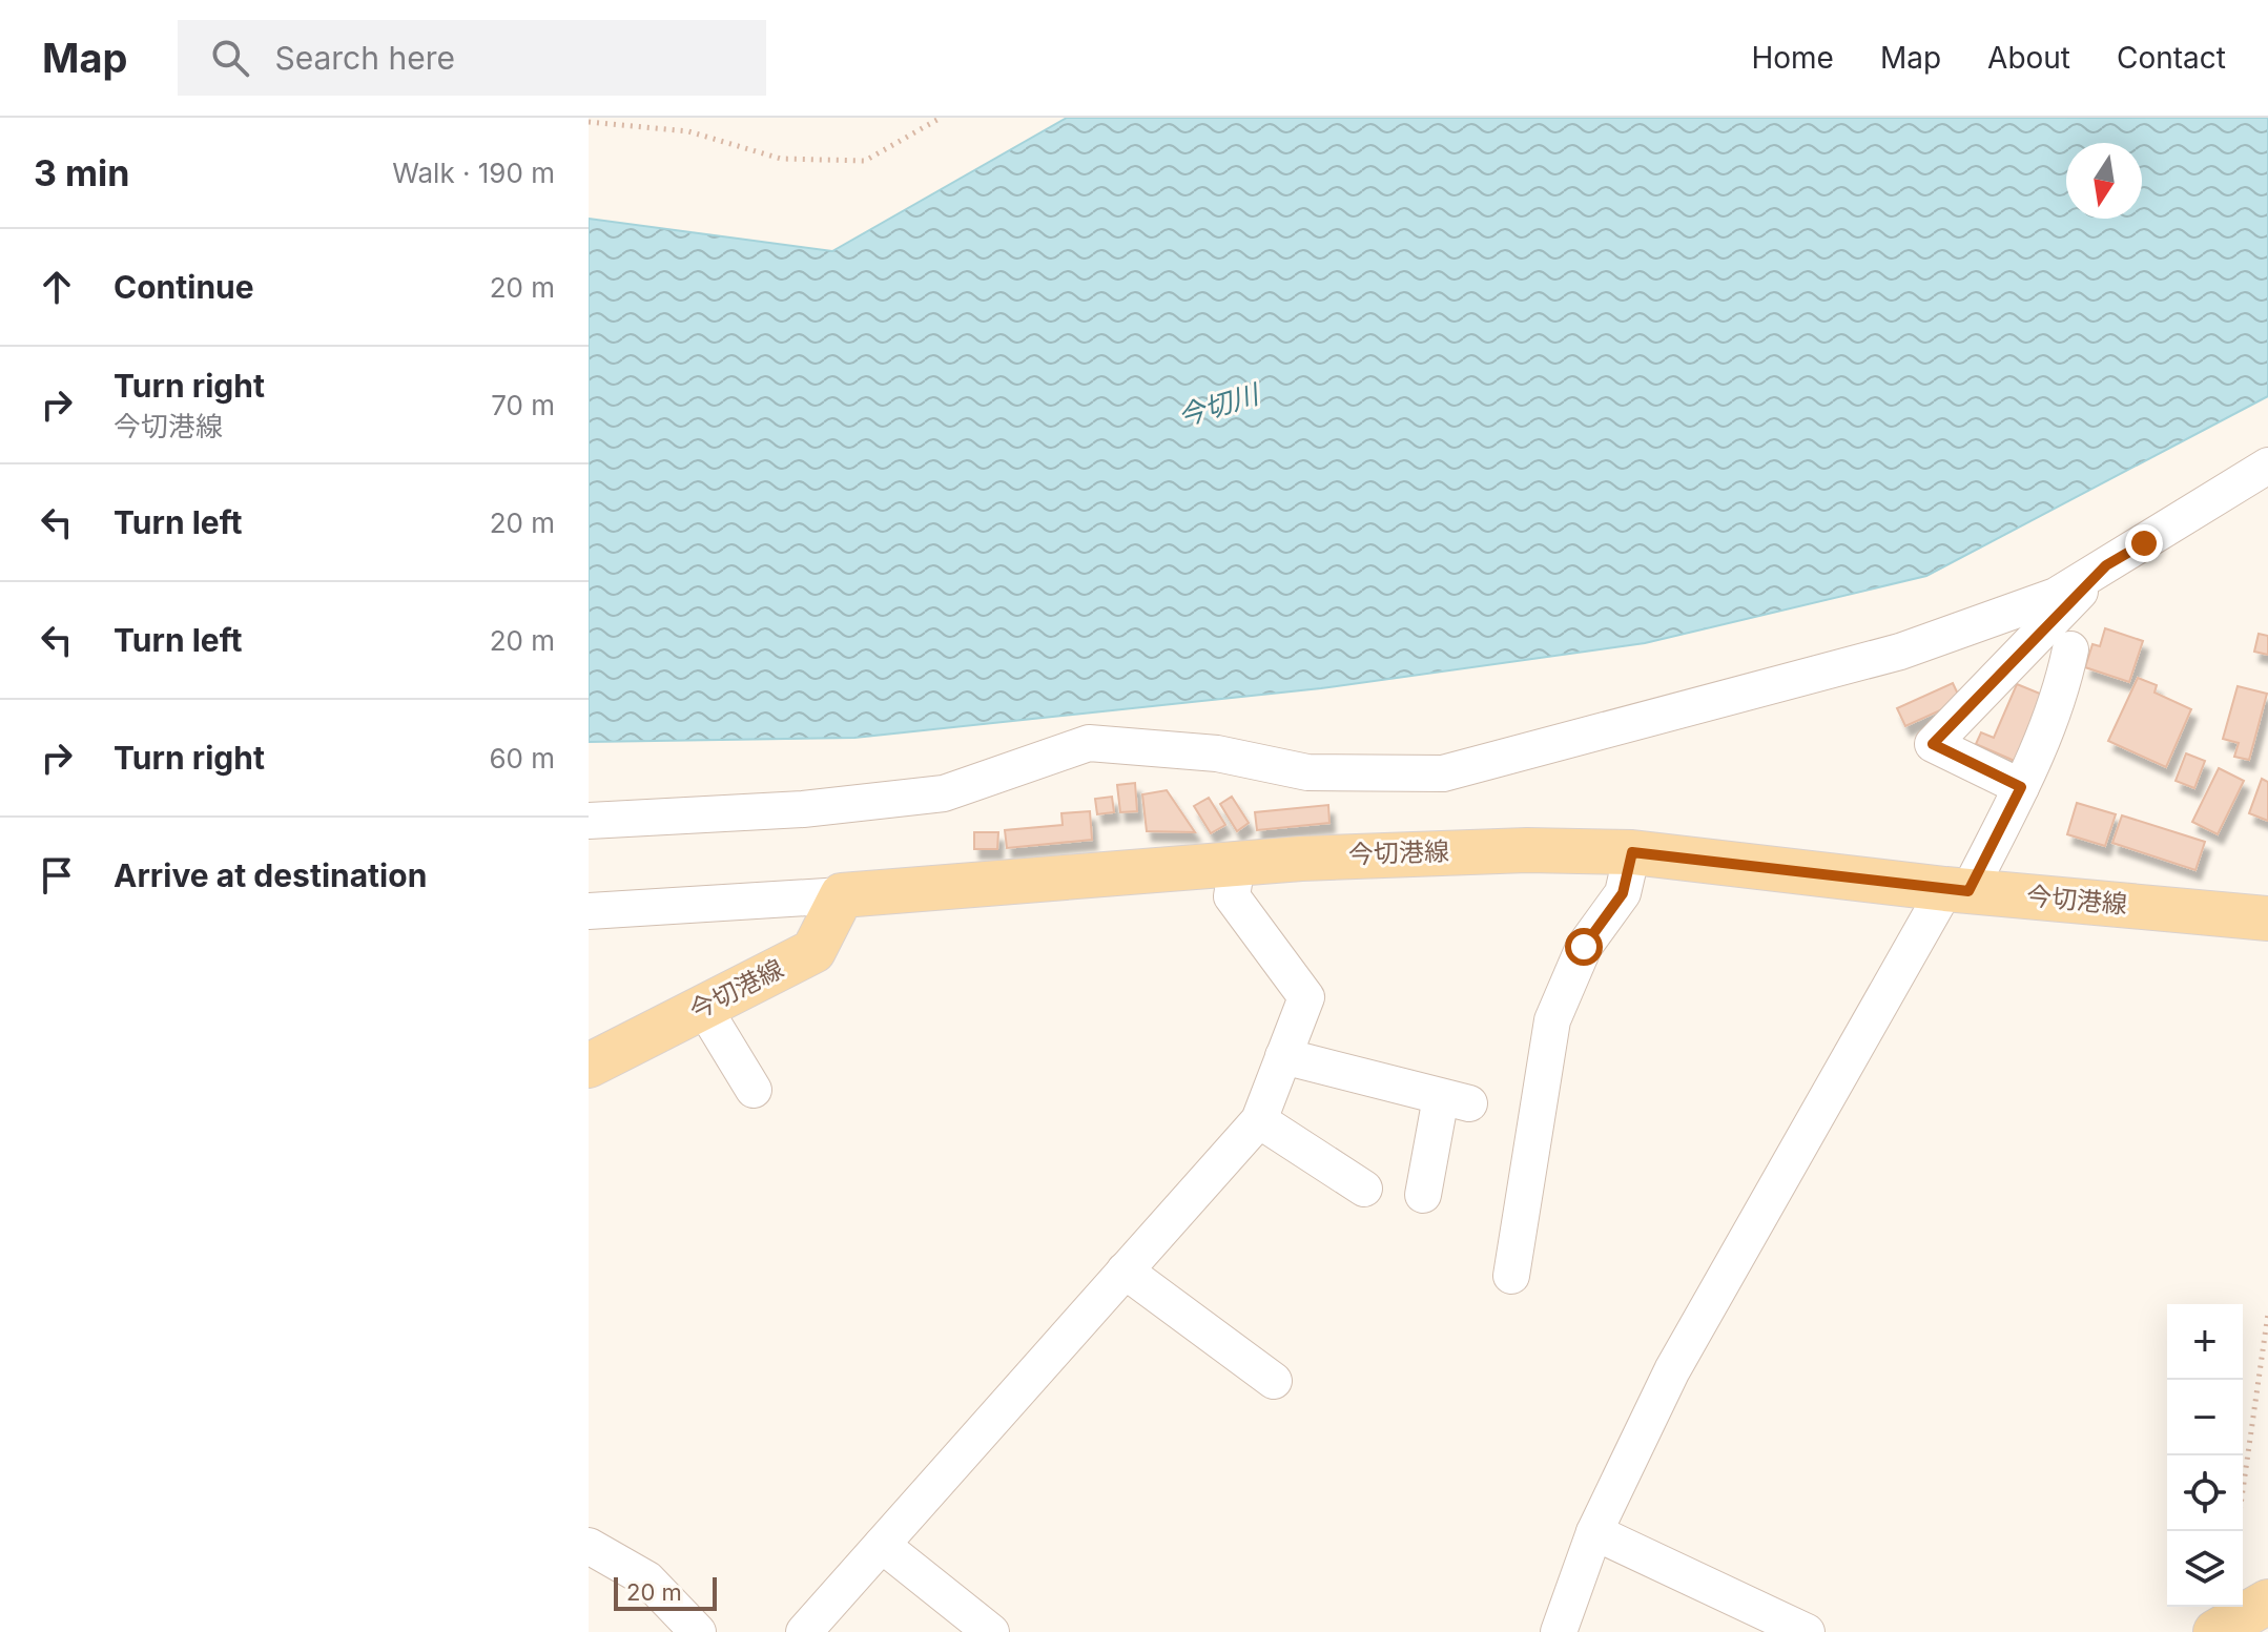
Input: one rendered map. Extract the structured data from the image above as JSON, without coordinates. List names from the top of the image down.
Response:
{
  "streets": {
    "main road": ["今切港線"]
  },
  "water": ["今切川"],
  "scale_bar": "20 m",
  "north": "bottom",
  "page": {
    "header": "Map",
    "search": "Search here",
    "nav": [
      "Home",
      "Map",
      "About",
      "Contact"
    ],
    "heading": ["3 min", "Walk · 190 m"],
    "list": [
      ["Continue", "20 m"],
      ["Turn right", "今切港線", "70 m"],
      ["Turn left", "20 m"],
      ["Turn left", "20 m"],
      ["Turn right", "60 m"],
      "Arrive at destination"
    ],
    "map_buttons": ["+", "−"],
    "scale": "20 m"
  }
}
